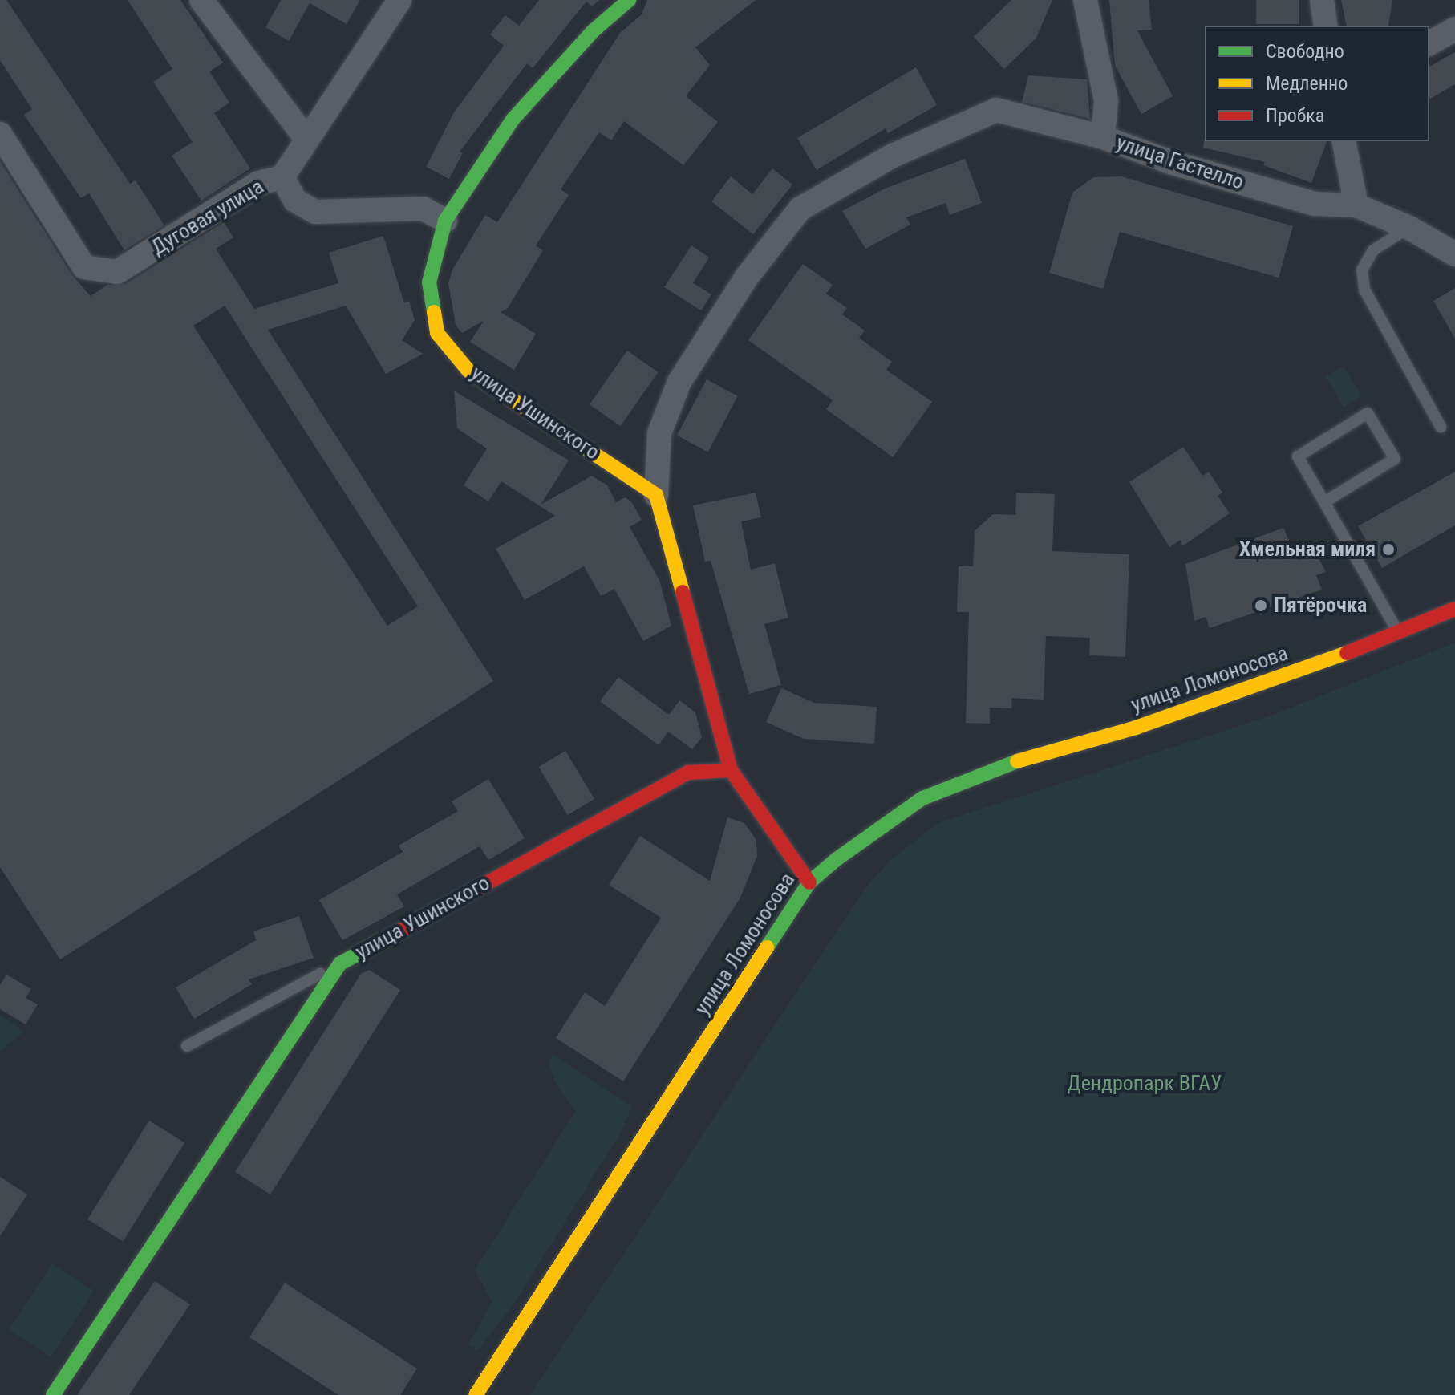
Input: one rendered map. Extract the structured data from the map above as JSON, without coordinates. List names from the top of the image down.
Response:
{
  "streets": {
    "street": [
      "улица Гастелло",
      "Дуговая улица",
      "улица Ушинского",
      "улица Ломоносова"
    ]
  },
  "parks": ["Дендропарк ВГАУ"],
  "places": ["Хмельная миля", "Пятёрочка"],
  "legend": ["Свободно", "Медленно", "Пробка"]
}
